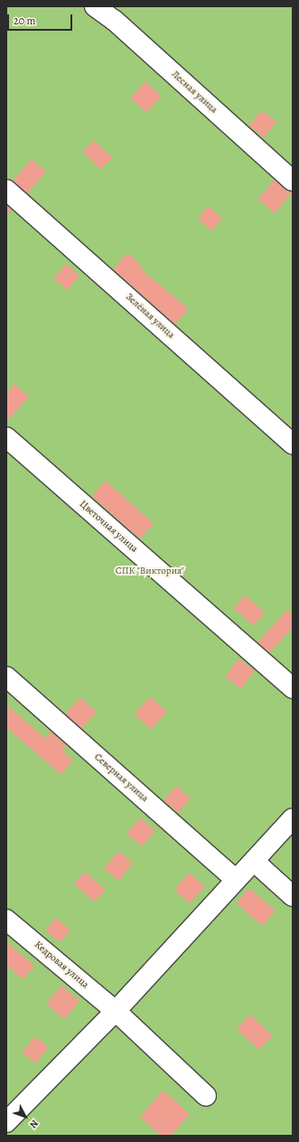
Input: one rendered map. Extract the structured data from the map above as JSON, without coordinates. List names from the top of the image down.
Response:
{
  "streets": {
    "street": [
      "Лесная улица",
      "Зелёная улица",
      "Цветочная улица",
      "Северная улица",
      "Кедровая улица"
    ]
  },
  "parks": ["СПК \"Виктория\""],
  "scale_bar": "20 m",
  "north": "bottom right"
}
